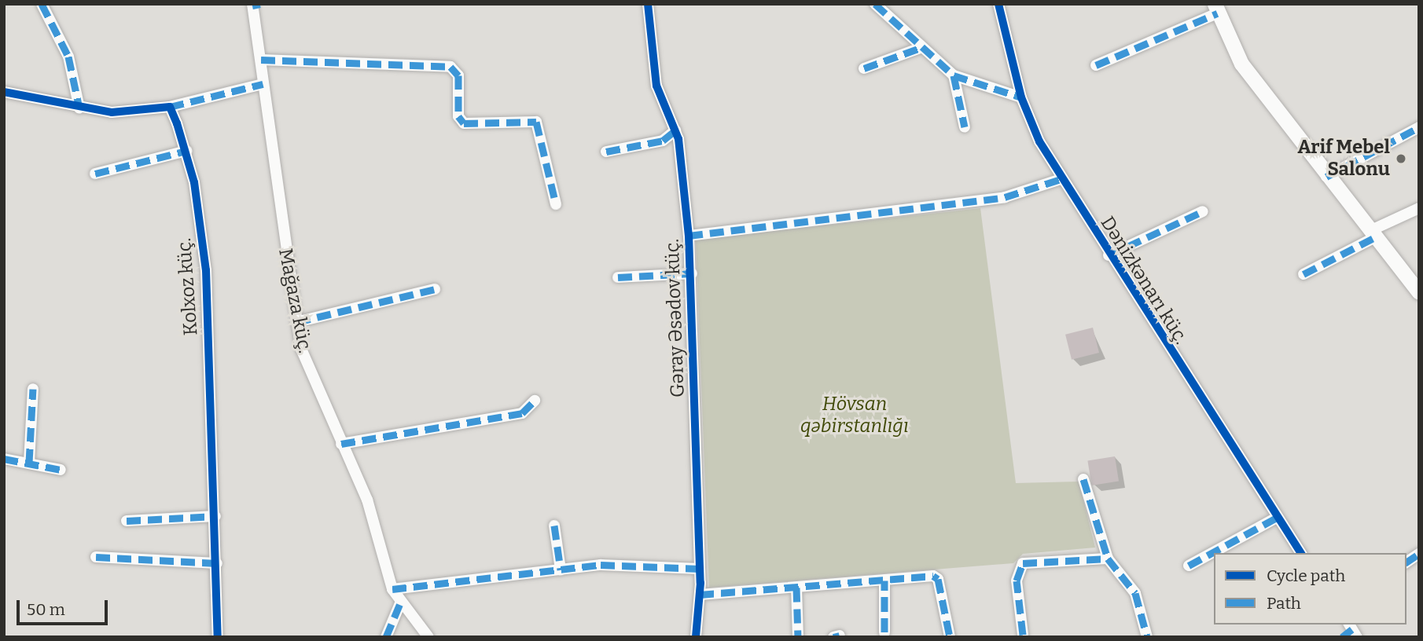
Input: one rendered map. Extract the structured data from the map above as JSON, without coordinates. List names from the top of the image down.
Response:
{
  "streets": {
    "street": [
      "Dənizkənarı küç.",
      "Kolxoz küç.",
      "Mağaza küç.",
      "Gəray Əsədov küç."
    ]
  },
  "parks": ["Hövsan qəbirstanlığı"],
  "places": ["Arif Mebel Salonu"],
  "legend": ["Cycle path", "Path"],
  "scale_bar": "50 m"
}
